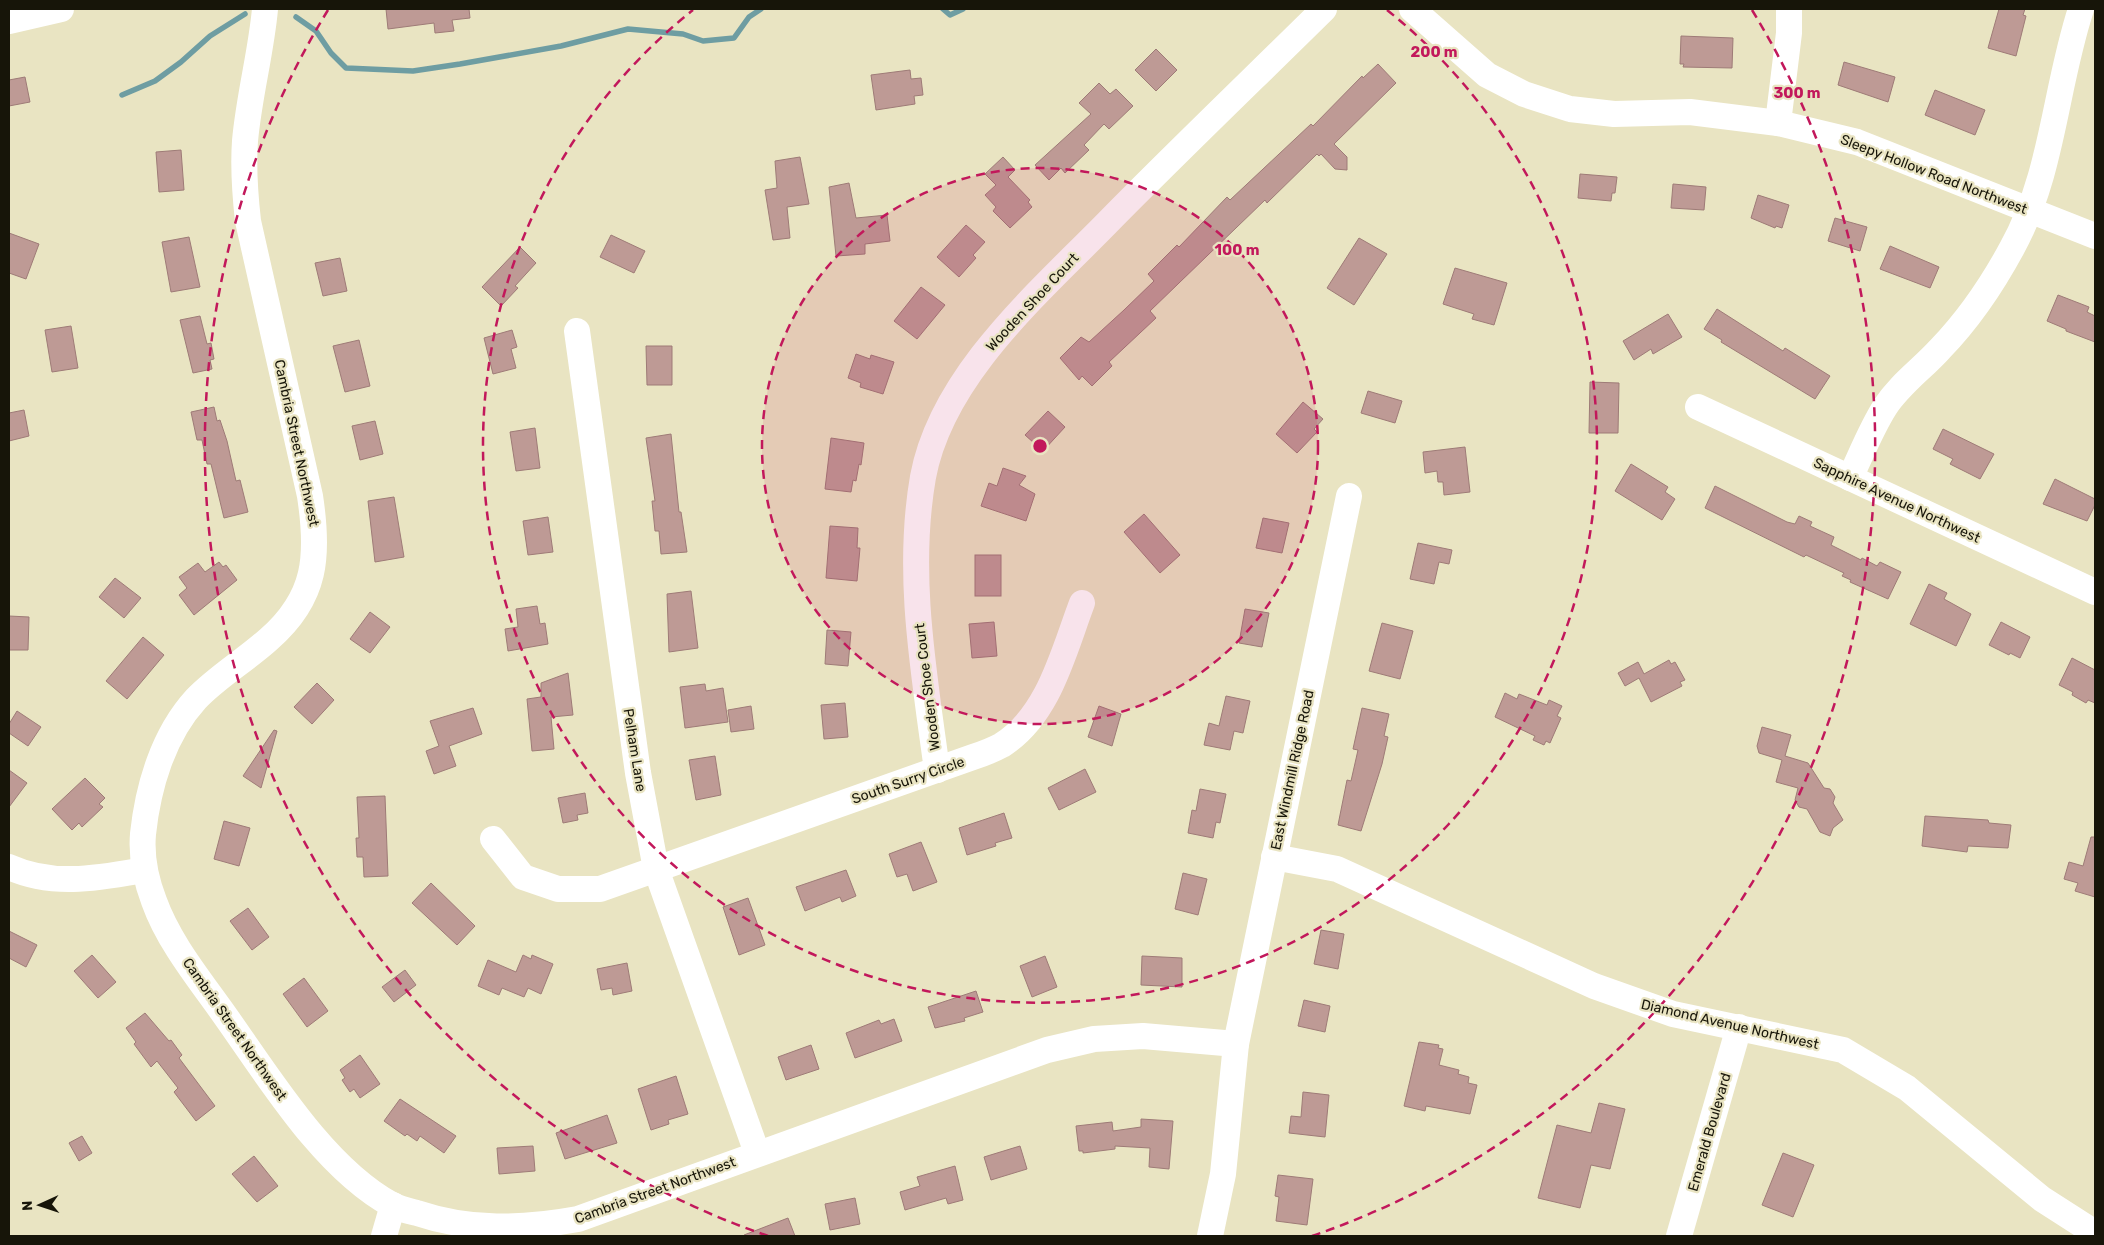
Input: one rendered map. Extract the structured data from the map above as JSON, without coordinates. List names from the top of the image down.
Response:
{
  "streets": {
    "street": [
      "Sleepy Hollow Road Northwest",
      "Wooden Shoe Court",
      "Cambria Street Northwest",
      "Sapphire Avenue Northwest",
      "Pelham Lane",
      "East Windmill Ridge Road",
      "South Surry Circle",
      "Diamond Avenue Northwest",
      "Emerald Boulevard"
    ]
  },
  "crossings": [
    ["Wooden Shoe Court", "South Surry Circle"],
    ["Cambria Street Northwest", "Pelham Lane"],
    ["Cambria Street Northwest", "East Windmill Ridge Road"],
    ["Pelham Lane", "South Surry Circle"],
    ["East Windmill Ridge Road", "Diamond Avenue Northwest"],
    ["Diamond Avenue Northwest", "Emerald Boulevard"]
  ],
  "north": "left",
  "rings": ["200 m", "300 m", "100 m"]
}
